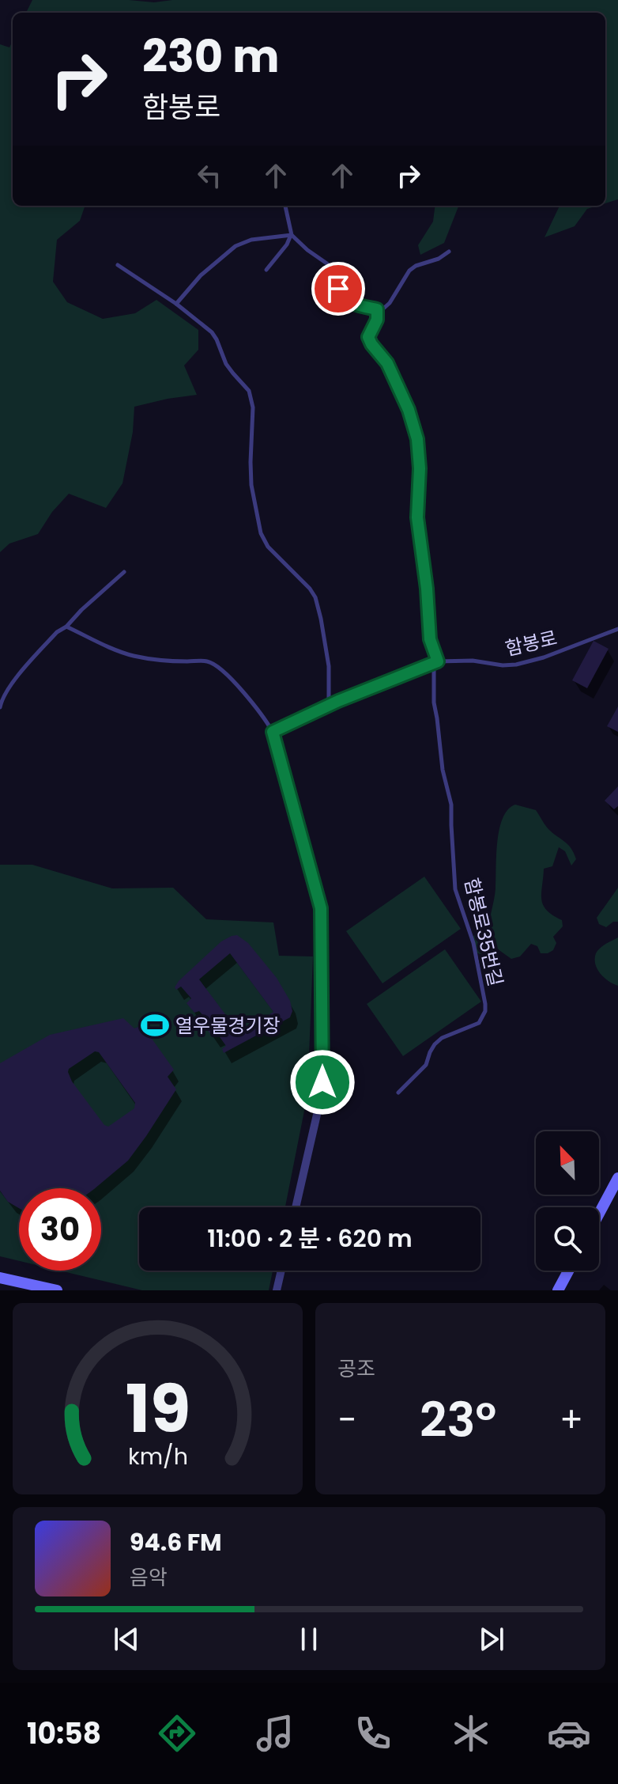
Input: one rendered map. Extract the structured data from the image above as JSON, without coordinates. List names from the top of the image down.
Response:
{
  "streets": {
    "lane": ["함봉로", "함봉로35번길"]
  },
  "crossings": [
    ["함봉로", "함봉로35번길"]
  ],
  "places": {
    "sports": ["열우물경기장"]
  },
  "north": "top left",
  "page": {
    "turn": ["230 m", "함봉로"],
    "limit": "30",
    "trip": "11:00 · 2 분 · 620 m",
    "tile": "공조",
    "heat": ["−", "23°", "+"],
    "song": ["94.6 FM", "음악"],
    "tabs": "10:58",
    "gauge": ["19", "km/h"]
  }
}
